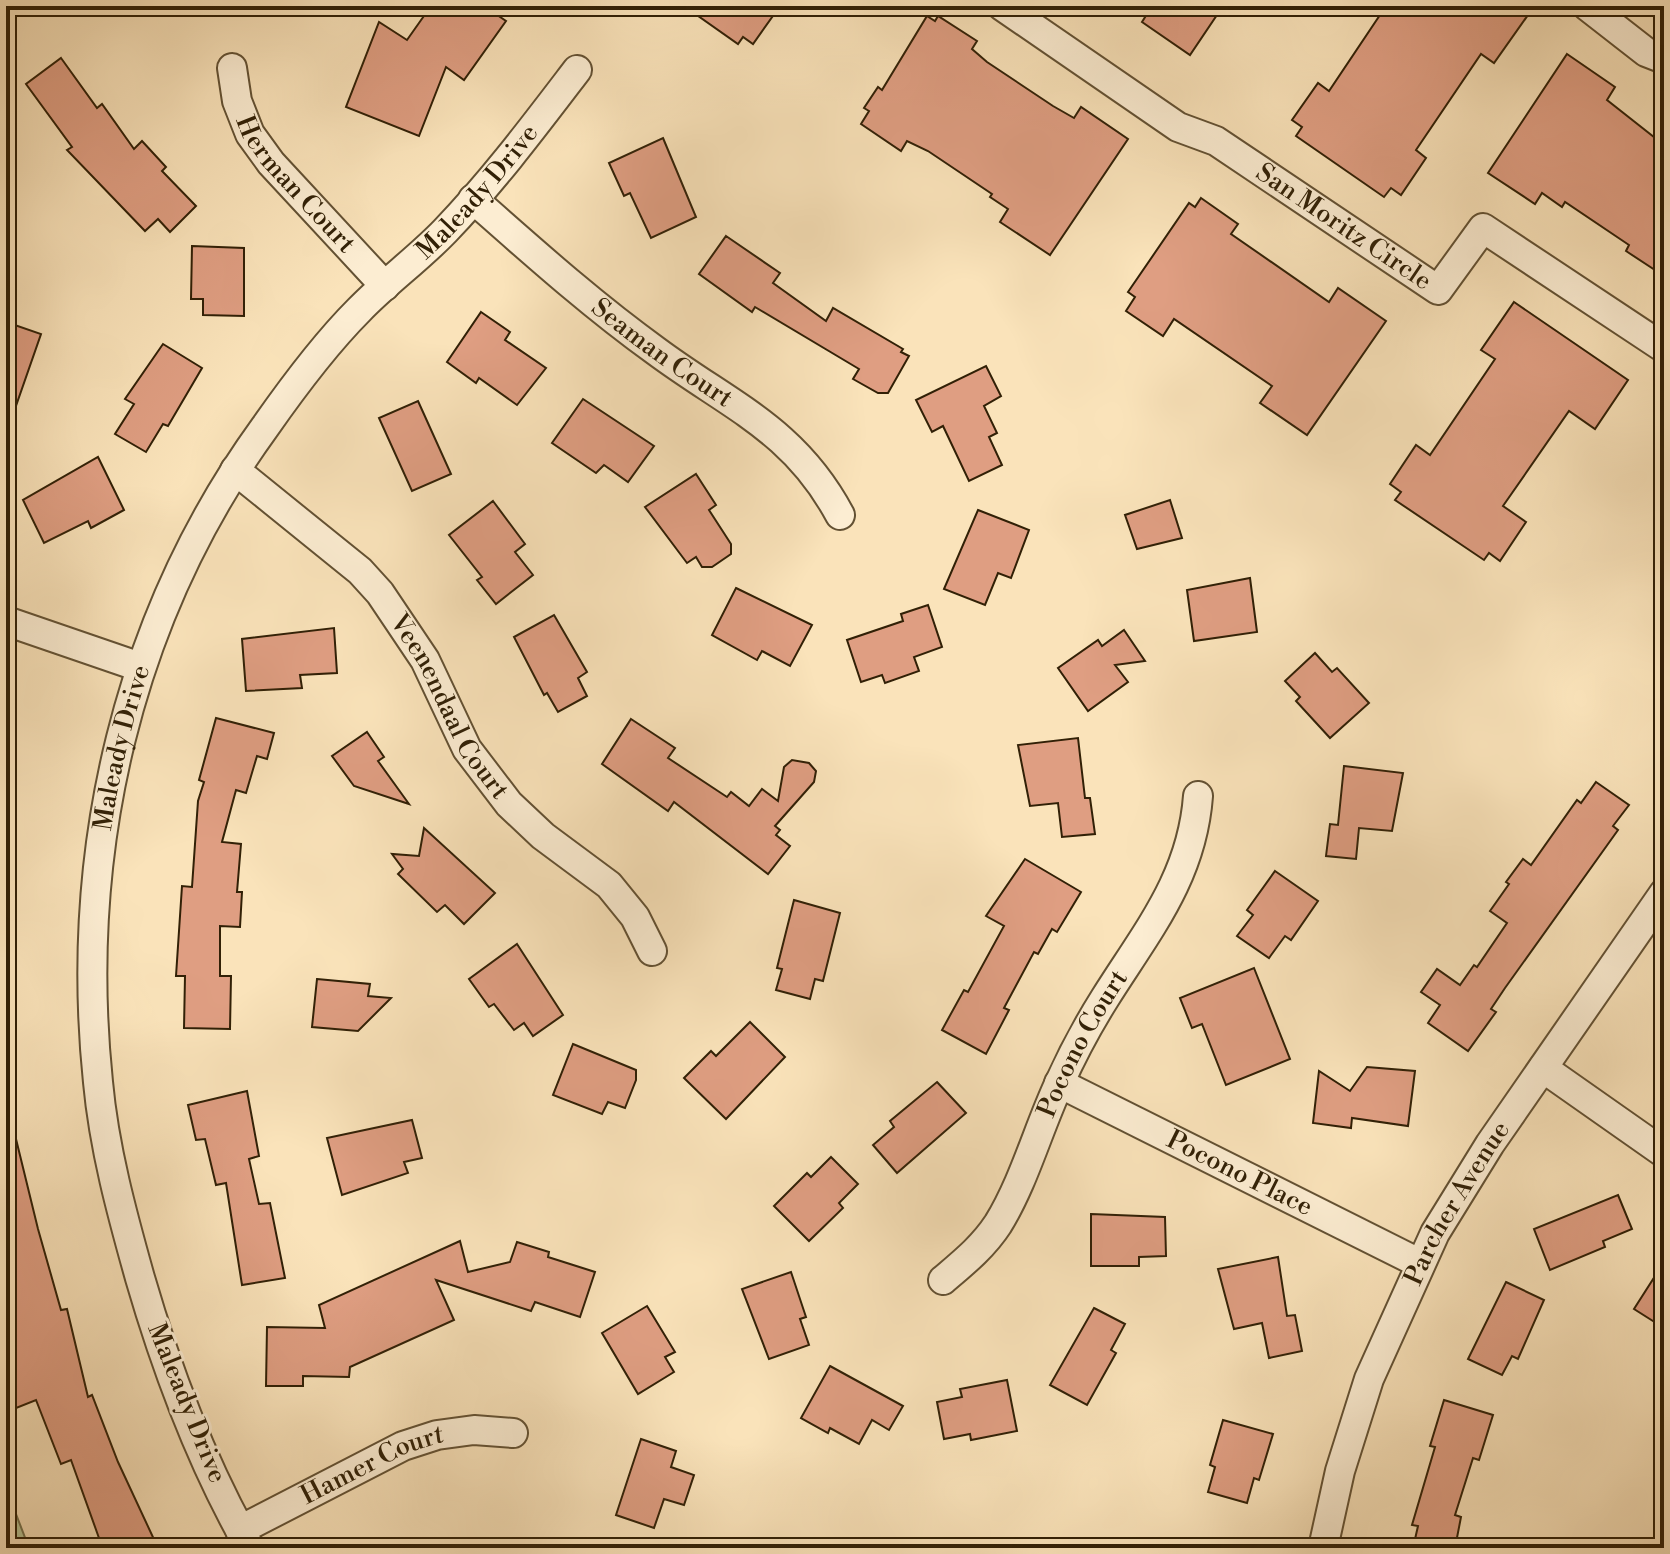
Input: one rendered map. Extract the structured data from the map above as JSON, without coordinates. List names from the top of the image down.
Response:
{
  "streets": {
    "street": [
      "Herman Court",
      "Maleady Drive",
      "San Moritz Circle",
      "Seaman Court",
      "Veenendaal Court",
      "Pocono Court",
      "Pocono Place",
      "Parcher Avenue",
      "Hamer Court"
    ]
  },
  "crossings": [
    ["Herman Court", "Maleady Drive"],
    ["Maleady Drive", "Seaman Court"],
    ["Maleady Drive", "Veenendaal Court"],
    ["Maleady Drive", "Hamer Court"],
    ["Pocono Court", "Pocono Place"],
    ["Pocono Place", "Parcher Avenue"]
  ]
}
